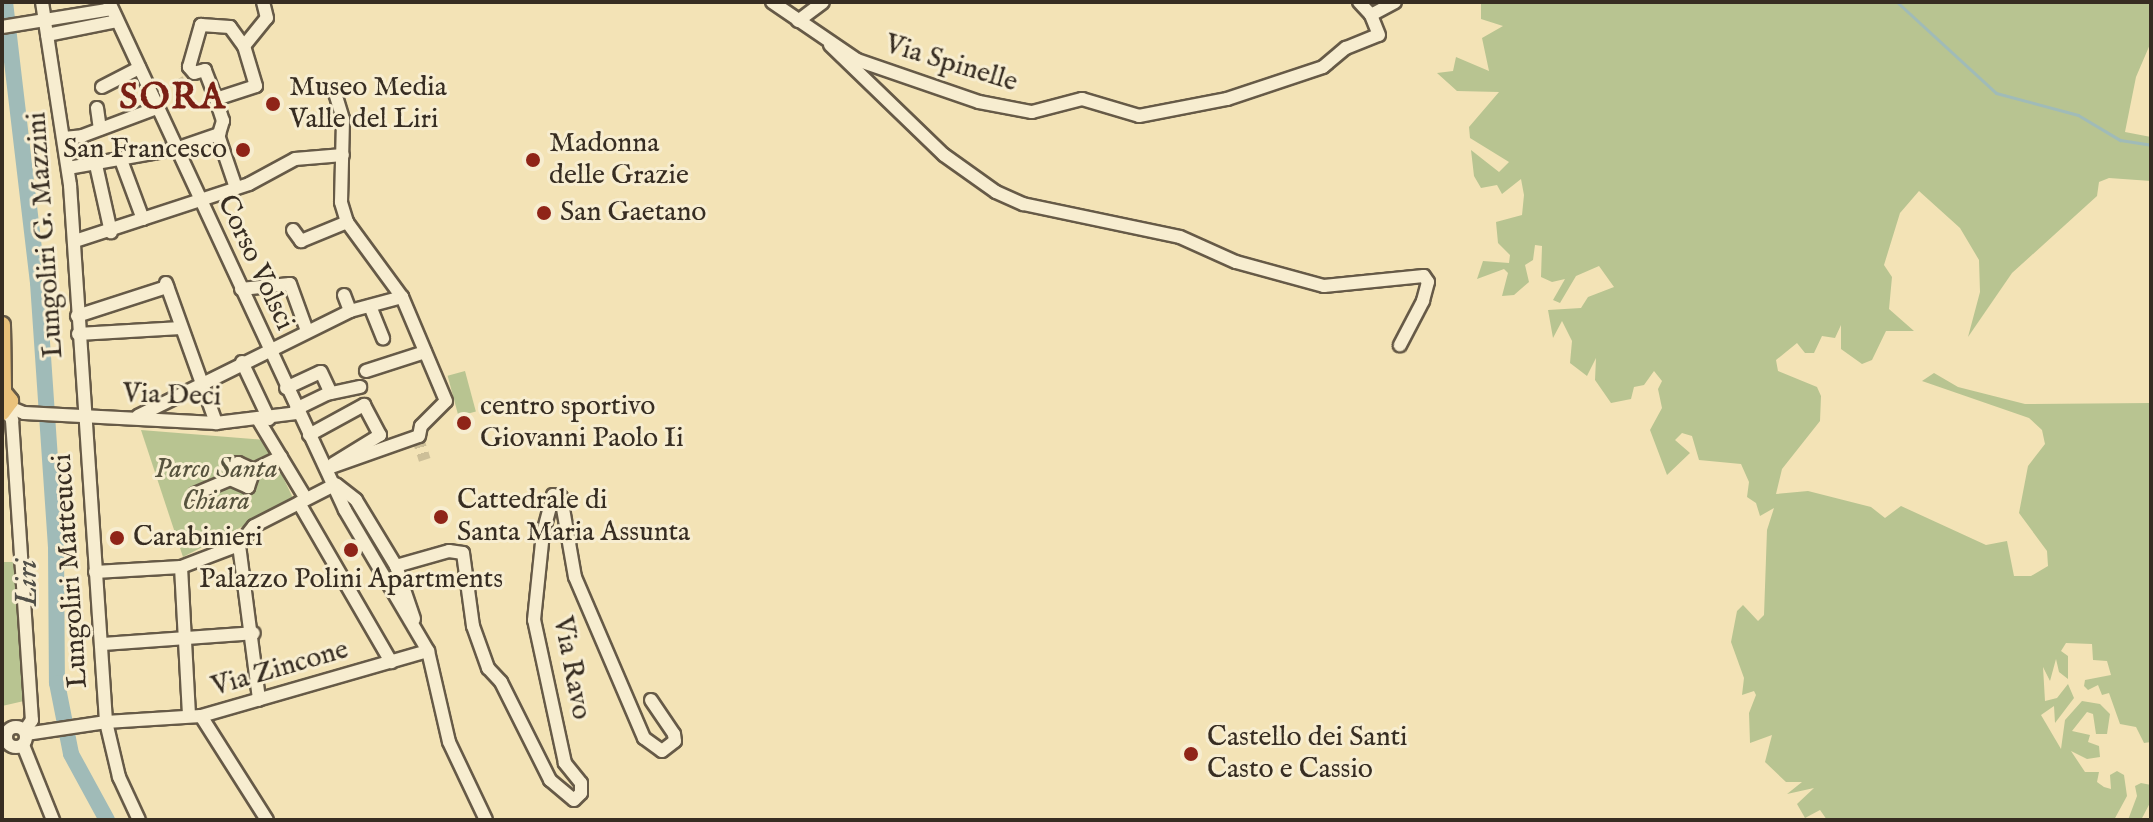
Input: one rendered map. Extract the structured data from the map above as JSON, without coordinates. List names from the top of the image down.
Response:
{
  "streets": {
    "street": [
      "Via Spinelle",
      "Lungoliri G. Mazzini",
      "Corso Volsci",
      "Via Deci",
      "Lungoliri Matteucci",
      "Via Ravo",
      "Via Zincone"
    ]
  },
  "crossings": [
    ["Lungoliri G. Mazzini", "Via Deci"],
    ["Lungoliri G. Mazzini", "Lungoliri Matteucci"],
    ["Corso Volsci", "Via Deci"],
    ["Via Deci", "Lungoliri Matteucci"],
    ["Lungoliri Matteucci", "Via Zincone"]
  ],
  "districts": ["SORA"],
  "water": ["Liri"],
  "parks": ["Parco Santa Chiara"],
  "places": [
    "Museo Media Valle del Liri",
    "San Francesco",
    "Madonna delle Grazie",
    "San Gaetano",
    "centro sportivo Giovanni Paolo Ii",
    "Cattedrale di Santa Maria Assunta",
    "Carabinieri",
    "Palazzo Polini Apartments",
    "Castello dei Santi Casto e Cassio"
  ]
}
